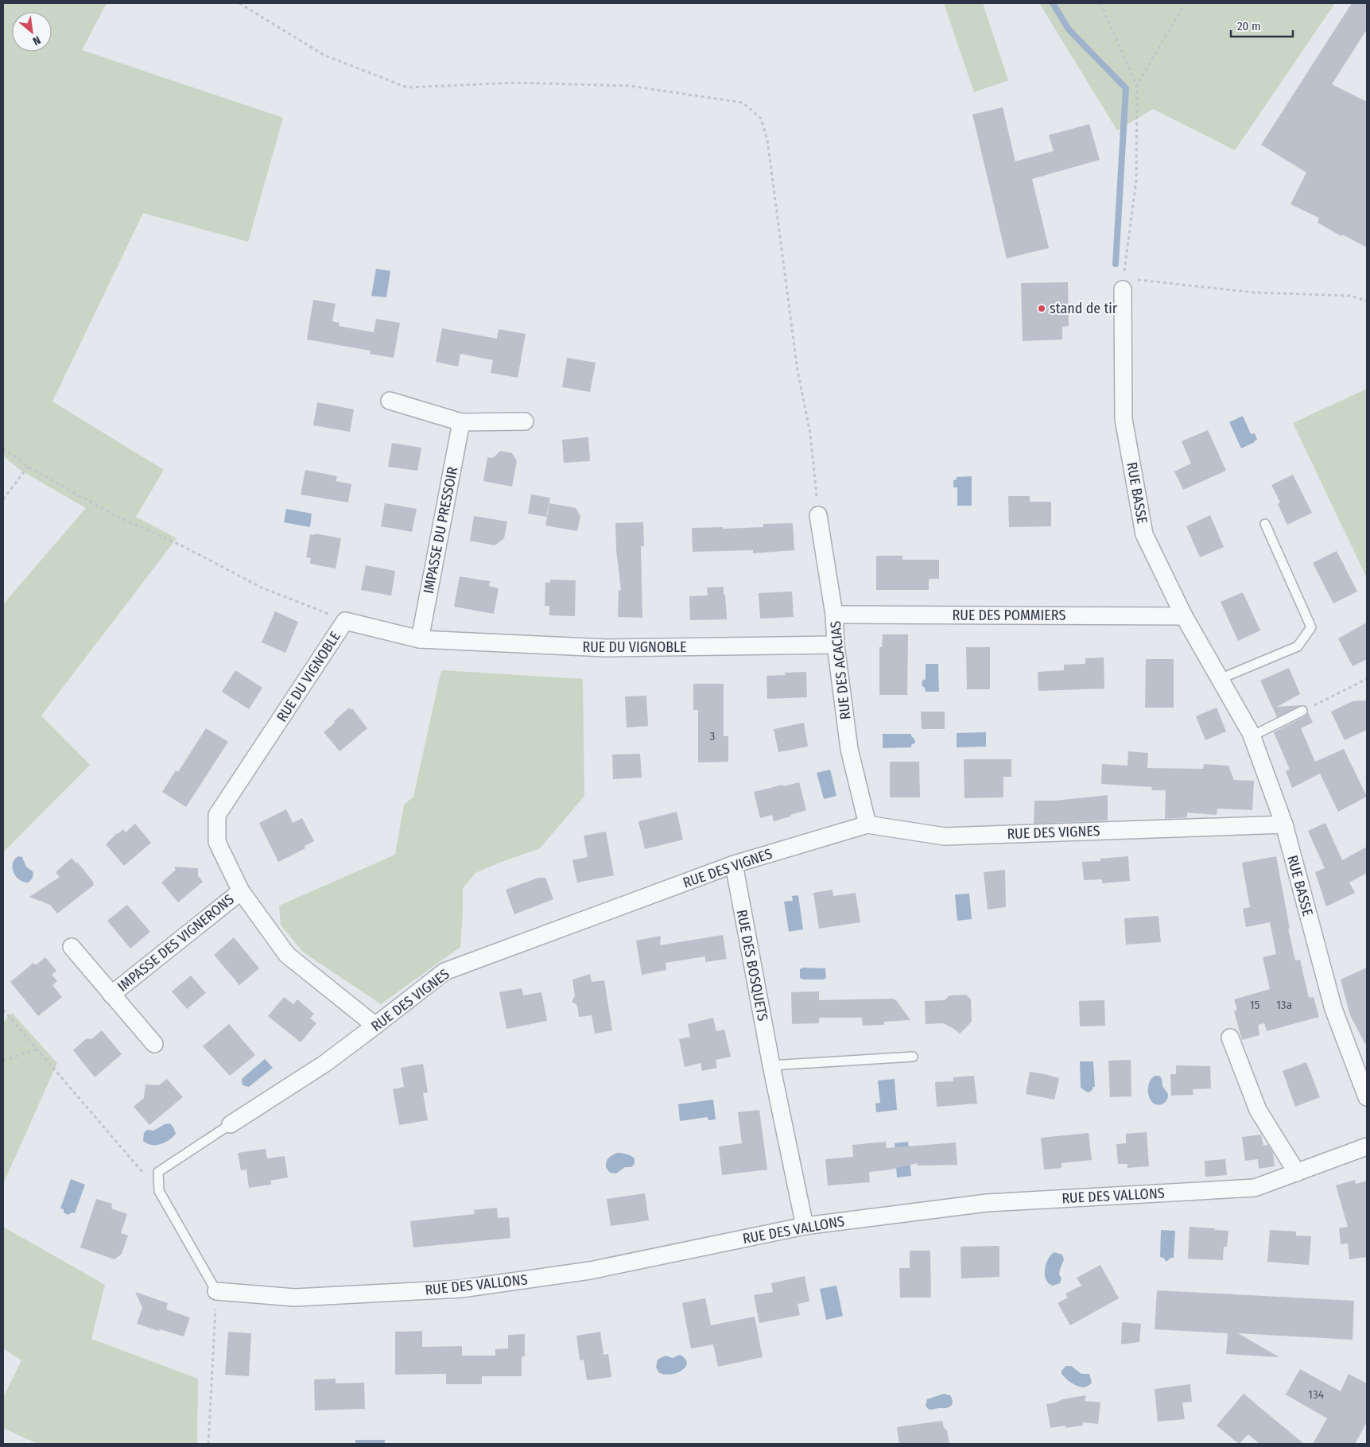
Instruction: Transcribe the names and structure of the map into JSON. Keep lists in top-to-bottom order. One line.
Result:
{"streets":{"street":["RUE BASSE","IMPASSE DU PRESSOIR","RUE DES POMMIERS","RUE DU VIGNOBLE","RUE DES ACACIAS","RUE DES VIGNES","IMPASSE DES VIGNERONS","RUE DES BOSQUETS","RUE DES VALLONS"]},"crossings":[["RUE BASSE","RUE DES POMMIERS"],["RUE BASSE","RUE DES VIGNES"],["IMPASSE DU PRESSOIR","RUE DU VIGNOBLE"],["RUE DES POMMIERS","RUE DES ACACIAS"],["RUE DU VIGNOBLE","RUE DES ACACIAS"],["RUE DU VIGNOBLE","RUE DES VIGNES"],["RUE DU VIGNOBLE","IMPASSE DES VIGNERONS"],["RUE DES ACACIAS","RUE DES VIGNES"],["RUE DES VIGNES","RUE DES BOSQUETS"],["RUE DES BOSQUETS","RUE DES VALLONS"]],"places":["stand de tir"],"house_numbers":["3","15","13a","134"],"scale_bar":"20 m","north":"bottom right"}
